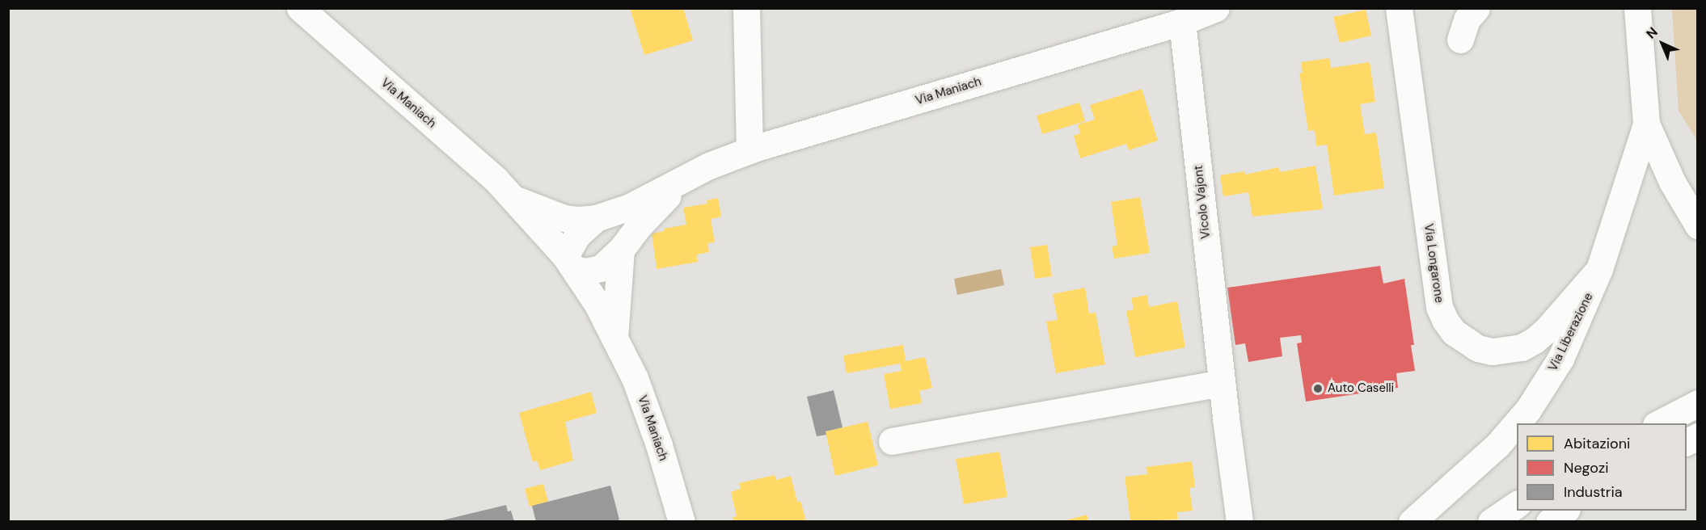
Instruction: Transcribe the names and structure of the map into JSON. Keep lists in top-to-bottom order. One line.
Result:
{"streets":{"street":["Via Maniach","Vicolo Vajont","Via Longarone","Via Liberazione"]},"crossings":[["Via Maniach","Vicolo Vajont"],["Via Longarone","Via Liberazione"]],"places":["Auto Caselli"],"legend":["Abitazioni","Negozi","Industria"],"north":"top left"}
